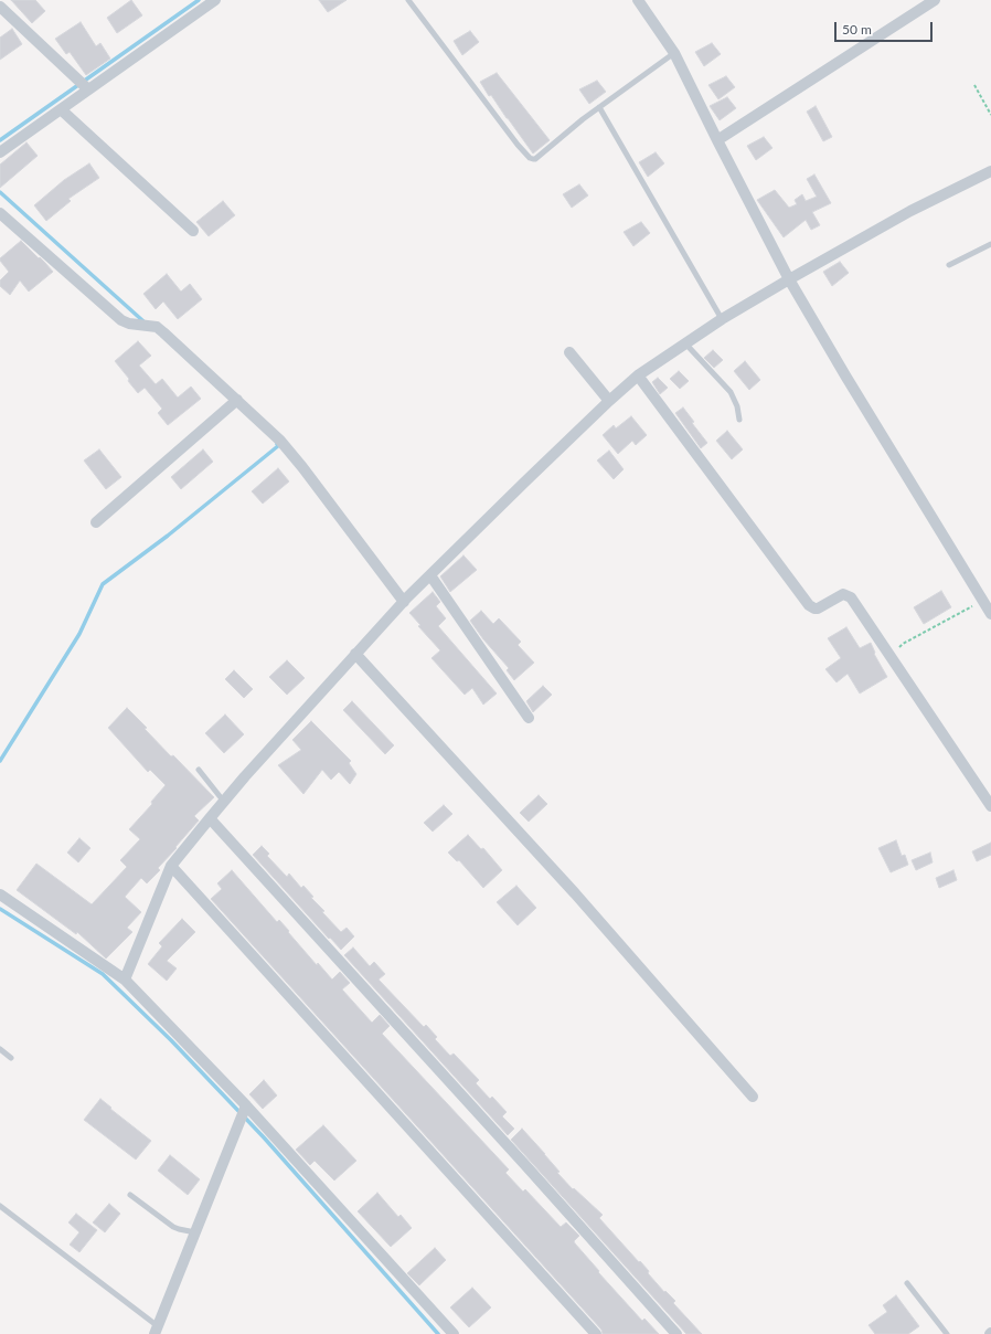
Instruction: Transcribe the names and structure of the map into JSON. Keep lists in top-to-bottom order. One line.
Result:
{"scale_bar":"50 m"}
